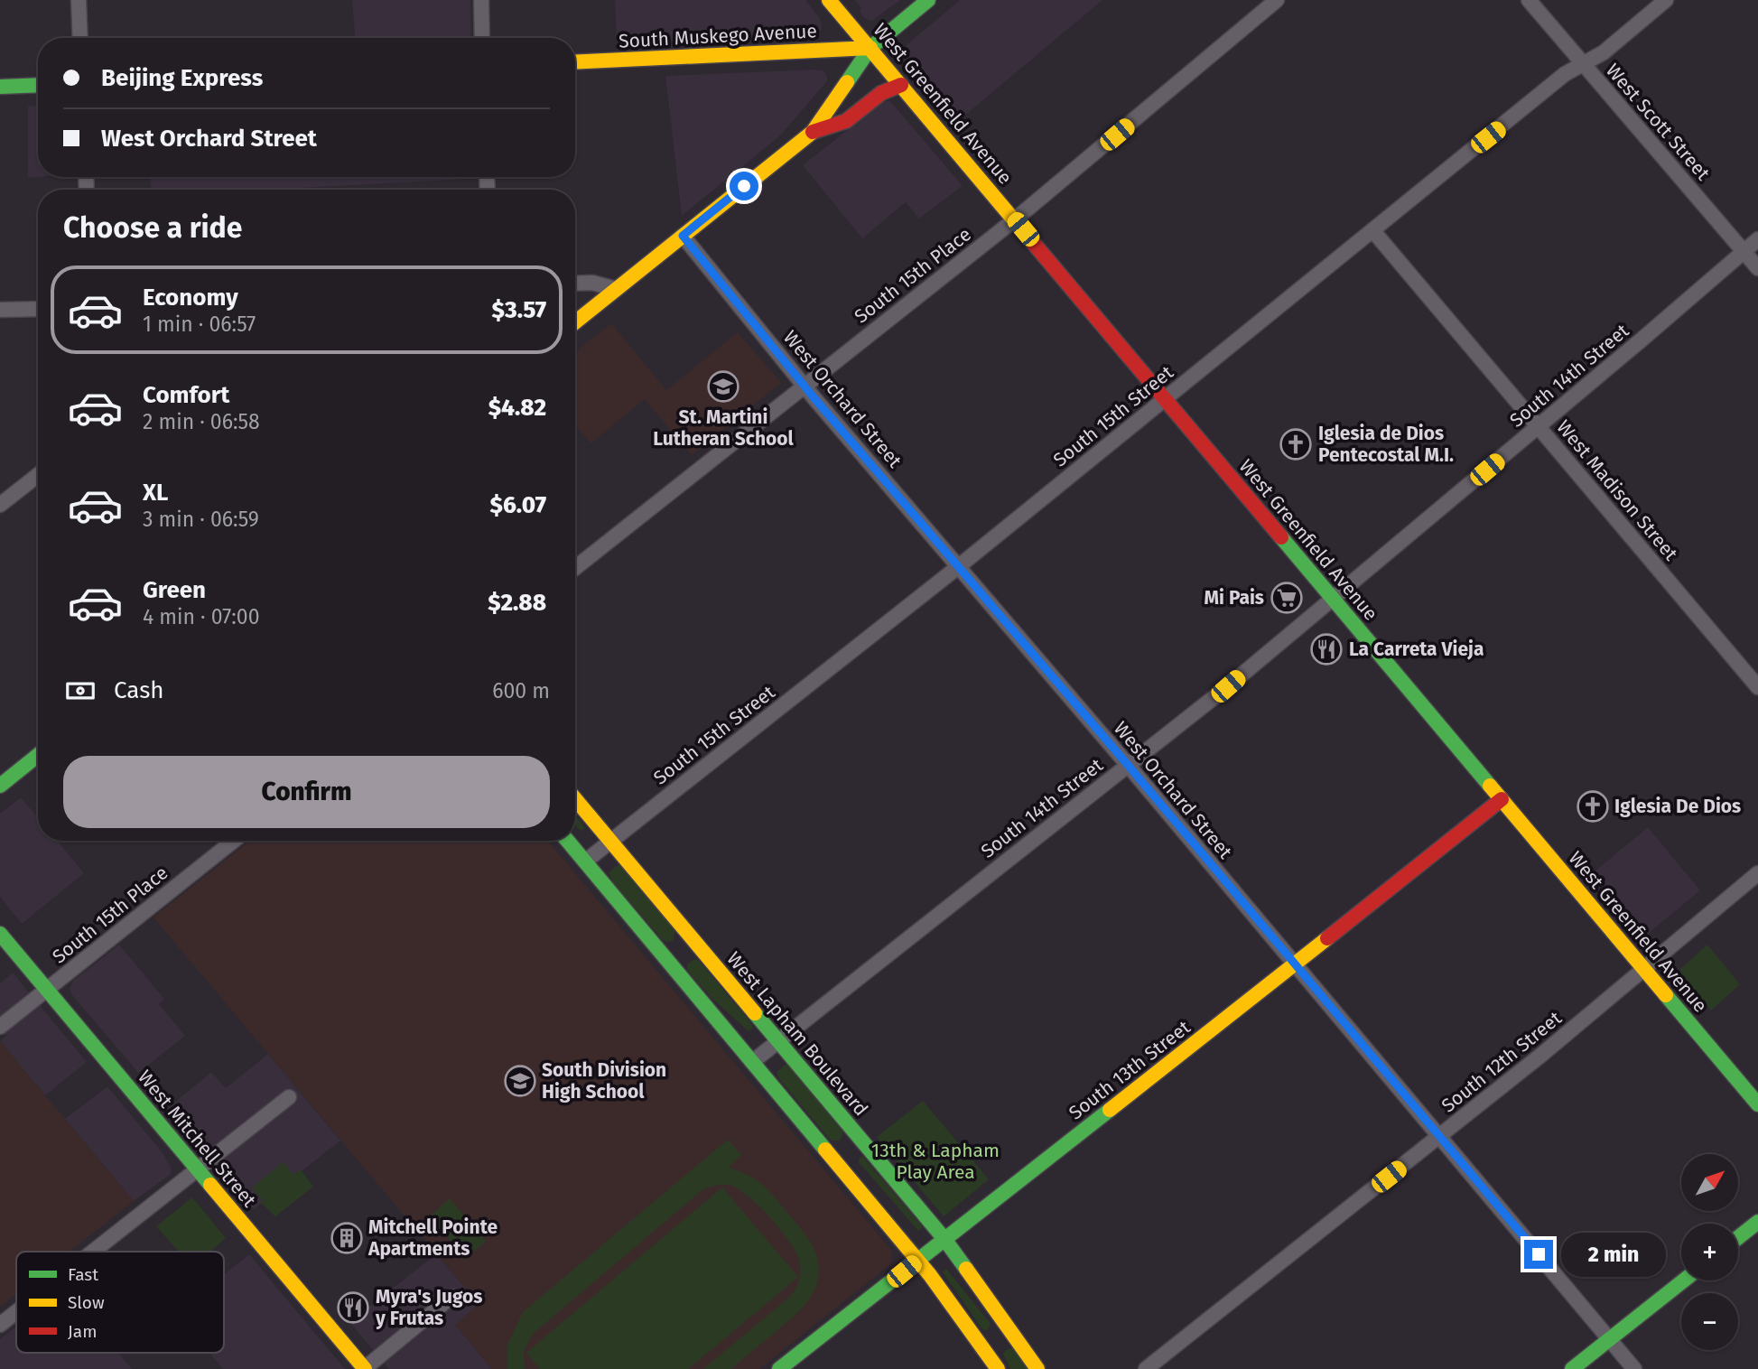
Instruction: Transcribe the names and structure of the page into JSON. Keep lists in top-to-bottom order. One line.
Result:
{"streets":{"street":["South Muskego Avenue","West Greenfield Avenue","West Scott Street","South 15th Place","South 14th Street","West Orchard Street","South 15th Street","West Madison Street","West Lapham Boulevard","South 12th Street","South 13th Street","West Mitchell Street"]},"crossings":[["South Muskego Avenue","West Greenfield Avenue"],["West Greenfield Avenue","South 15th Place"],["West Greenfield Avenue","South 14th Street"],["West Greenfield Avenue","South 15th Street"],["West Greenfield Avenue","South 12th Street"],["West Greenfield Avenue","South 13th Street"],["West Scott Street","South 14th Street"],["West Scott Street","South 15th Street"],["South 15th Place","West Orchard Street"],["South 15th Place","West Mitchell Street"],["South 14th Street","West Orchard Street"],["South 14th Street","West Madison Street"],["South 14th Street","West Lapham Boulevard"],["West Orchard Street","South 15th Street"],["West Orchard Street","South 12th Street"],["West Orchard Street","South 13th Street"],["South 15th Street","West Madison Street"],["South 15th Street","West Lapham Boulevard"],["West Lapham Boulevard","South 13th Street"]],"parks":["13th & Lapham Play Area"],"places":{"school or university":["St. Martini Lutheran School","South Division High School"],"church":["Iglesia de Dios Pentecostal M.I.","Iglesia De Dios"],"supermarket":["Mi Pais"],"restaurant":["La Carreta Vieja","Myra's Jugos y Frutas"],"building":["Mitchell Pointe Apartments"]},"legend":["Fast","Slow","Jam"],"north":"top right","page":{"banner":["Beijing Express","West Orchard Street"],"heading":"Choose a ride","list":[{"name":"Economy","note":"1 min · 06:57","value":"$3.57"},{"name":"Comfort","note":"2 min · 06:58","value":"$4.82"},{"name":"XL","note":"3 min · 06:59","value":"$6.07"},{"name":"Green","note":"4 min · 07:00","value":"$2.88"}],"pay":["Cash","600 m"],"buttons":"Confirm","map_buttons":["+","−"],"bubble":"2 min"}}
